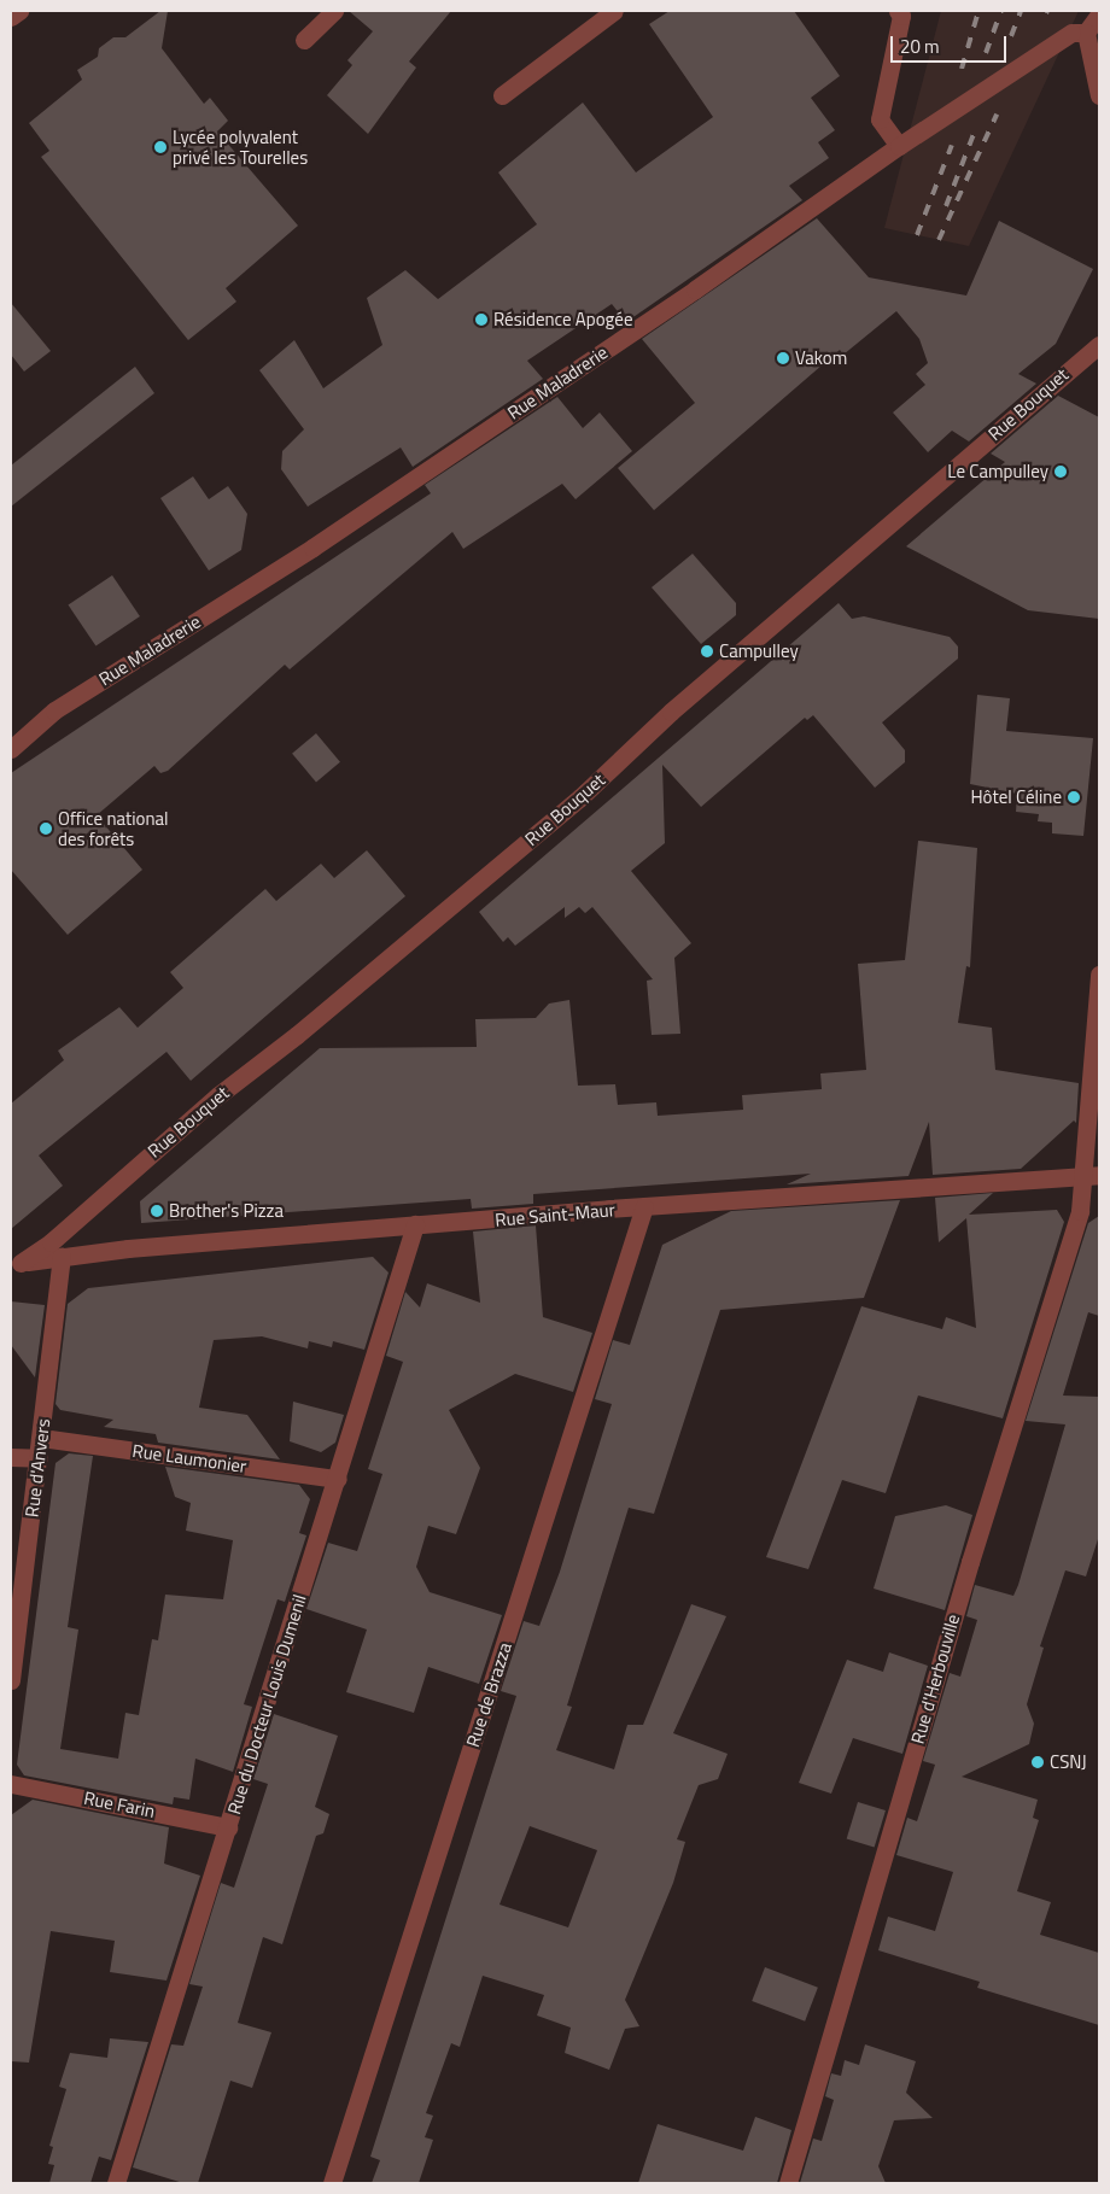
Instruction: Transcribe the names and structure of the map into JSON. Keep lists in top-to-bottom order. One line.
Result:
{"streets":{"street":["Rue Maladrerie","Rue Bouquet","Rue Saint-Maur","Rue Laumonier","Rue d'Anvers","Rue d'Herbouville","Rue de Brazza","Rue du Docteur Louis Dumenil","Rue Farin"]},"crossings":[["Rue Bouquet","Rue Saint-Maur"],["Rue Saint-Maur","Rue d'Anvers"],["Rue Saint-Maur","Rue d'Herbouville"],["Rue Saint-Maur","Rue de Brazza"],["Rue Saint-Maur","Rue du Docteur Louis Dumenil"],["Rue Laumonier","Rue d'Anvers"],["Rue Laumonier","Rue du Docteur Louis Dumenil"],["Rue du Docteur Louis Dumenil","Rue Farin"]],"places":["Lycée polyvalent privé les Tourelles","Résidence Apogée","Vakom","Le Campulley","Campulley","Hôtel Céline","Office national des forêts","Brother's Pizza","CSNJ"],"scale_bar":"20 m"}
